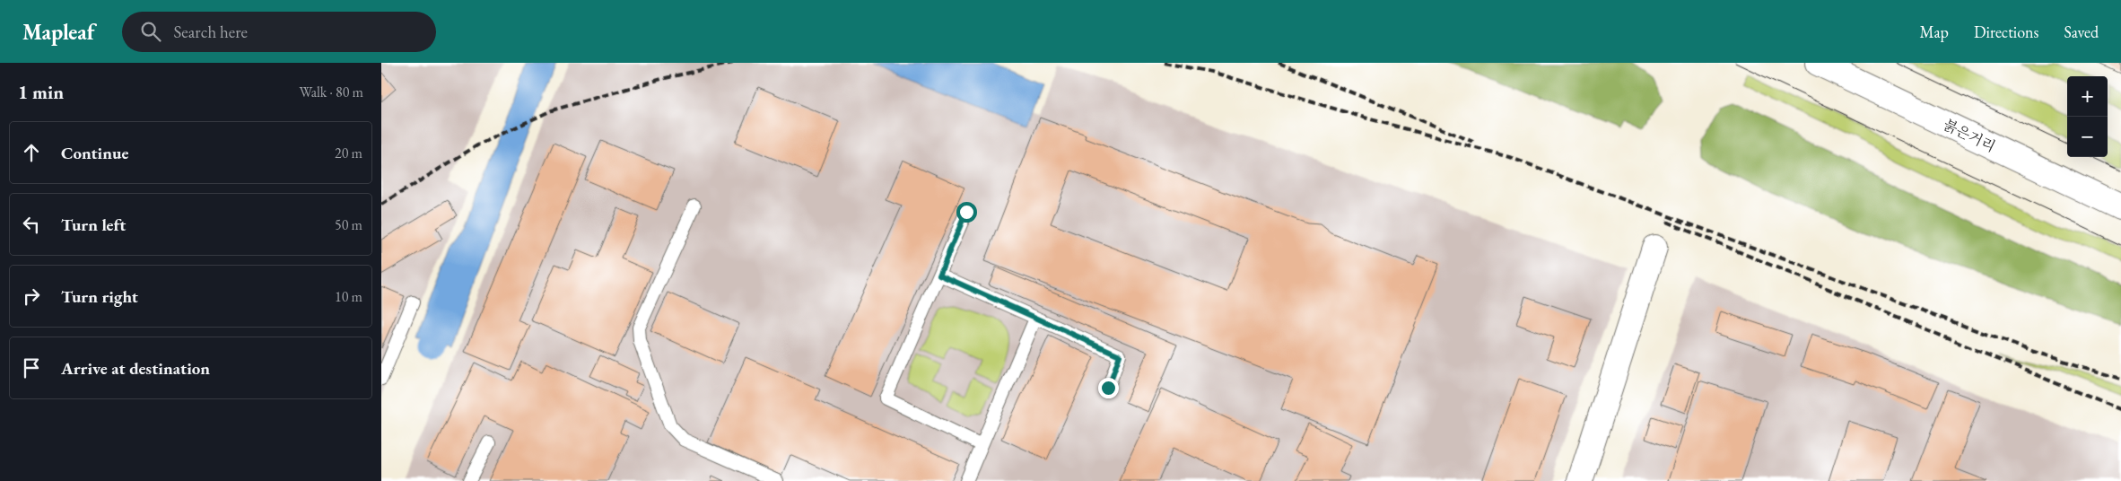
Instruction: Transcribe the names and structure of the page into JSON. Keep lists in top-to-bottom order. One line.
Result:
{"streets":{"main road":["붉은거리"]},"page":{"header":"Mapleaf","search":"Search here","nav":["Map","Directions","Saved"],"heading":["1 min","Walk · 80 m"],"map_buttons":["+","−"],"list":[["Continue","20 m"],["Turn left","50 m"],["Turn right","10 m"],"Arrive at destination"]}}
